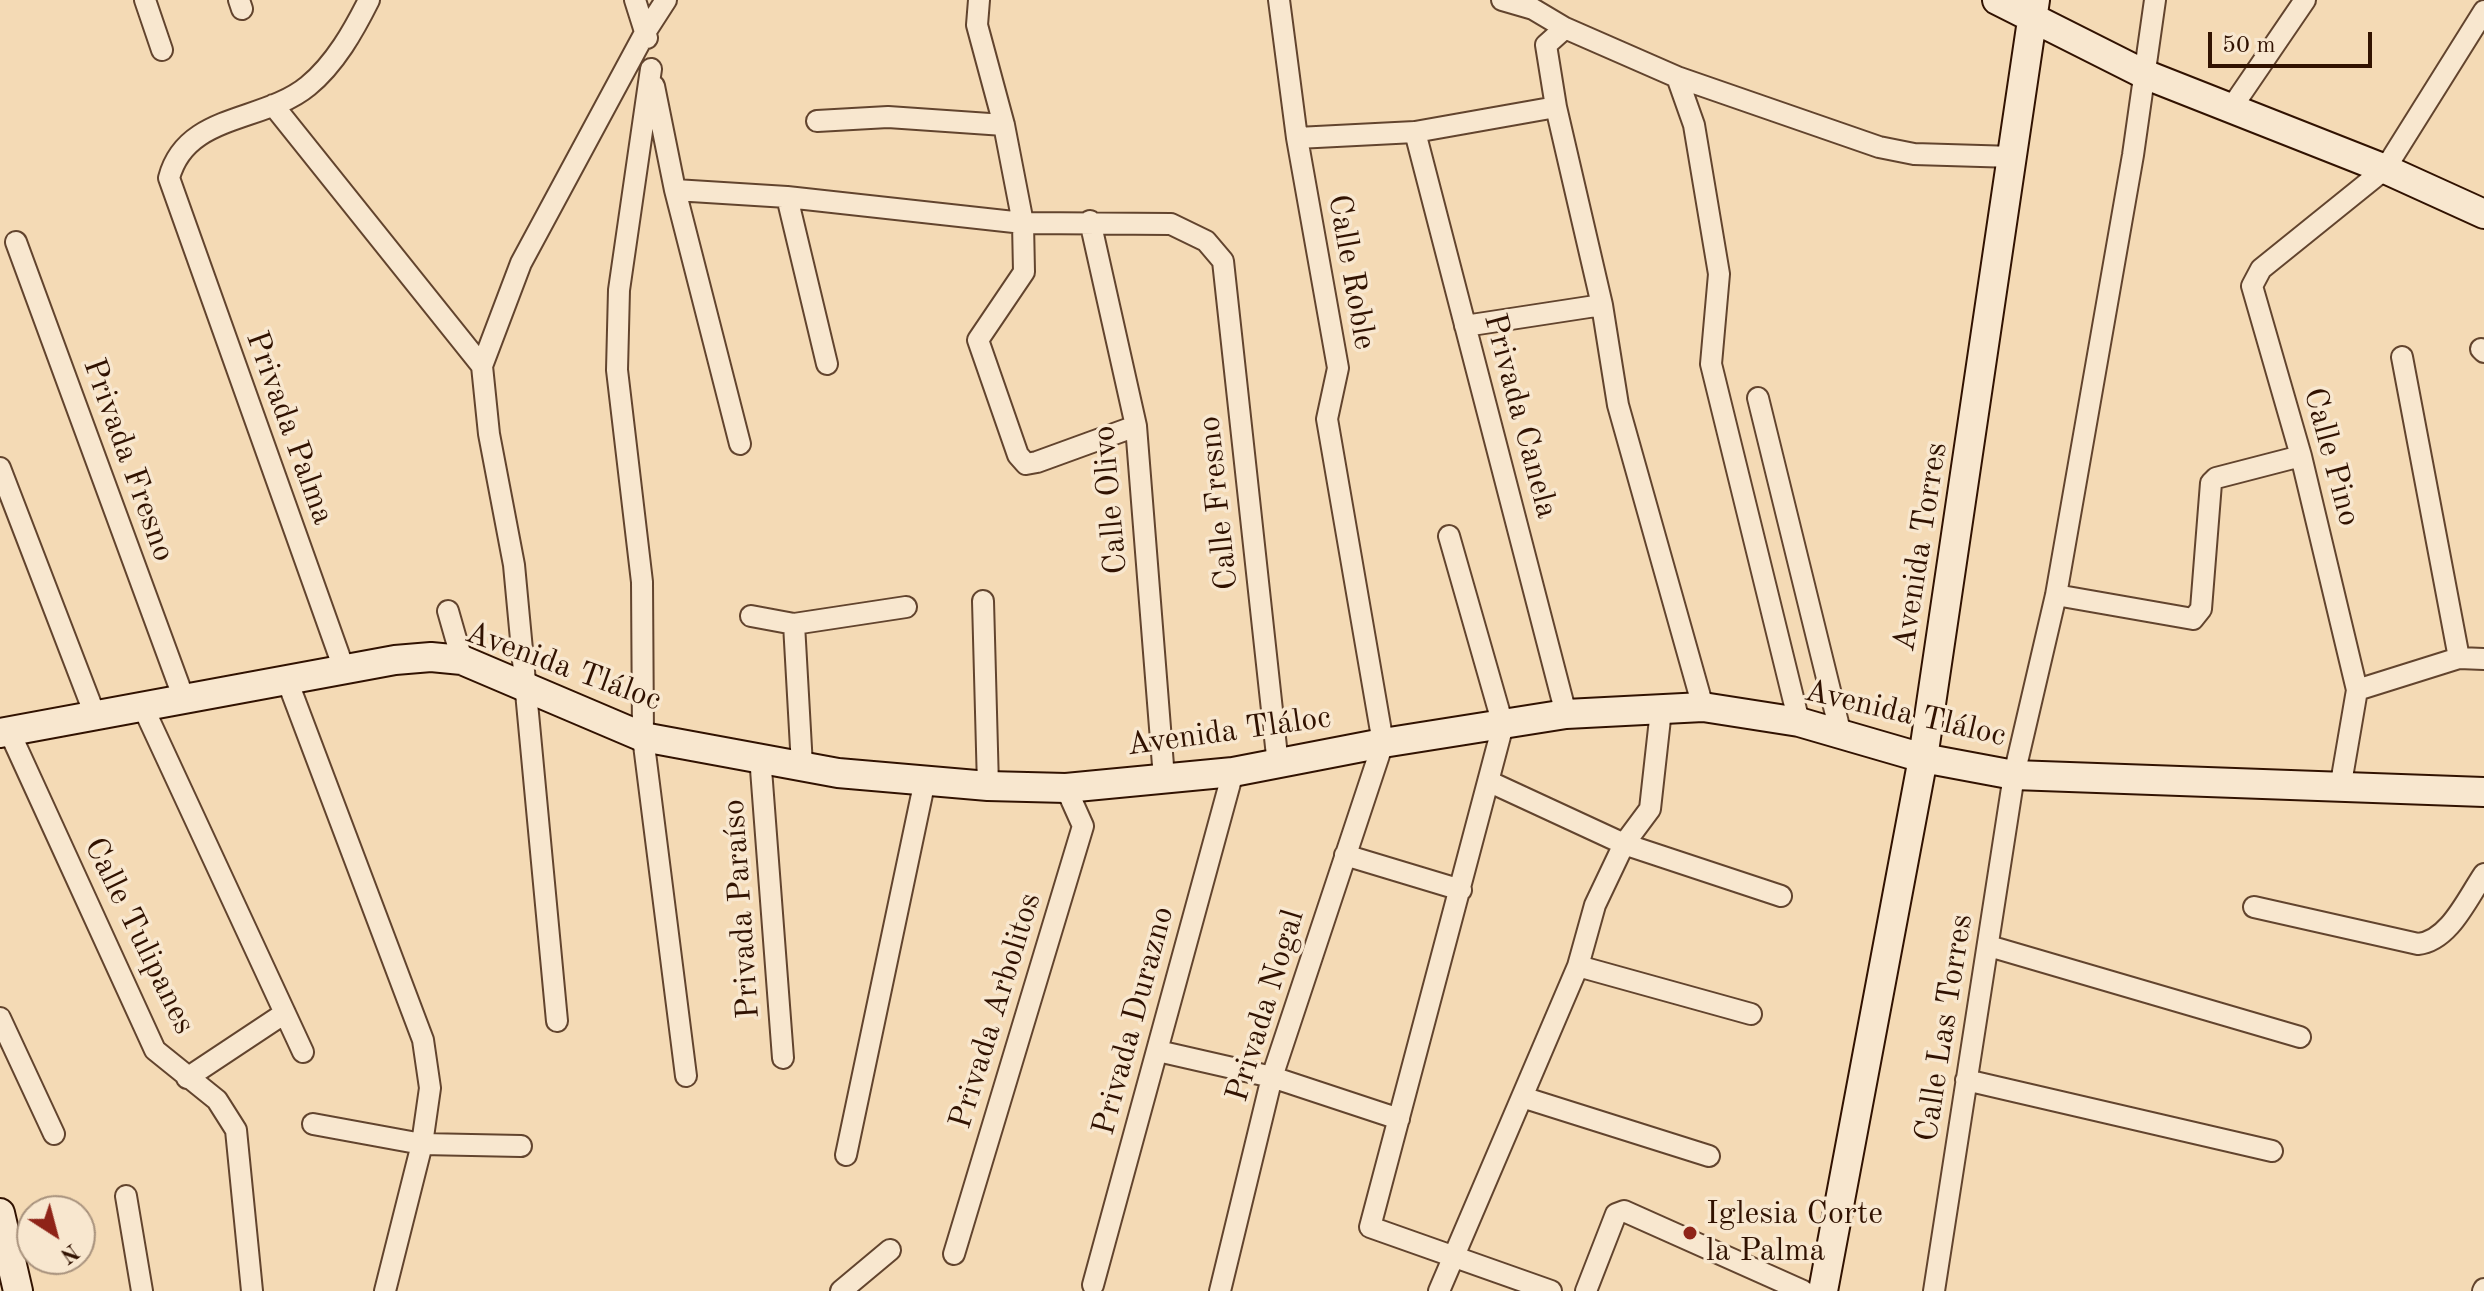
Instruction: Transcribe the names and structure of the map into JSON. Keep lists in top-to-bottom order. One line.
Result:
{"streets":{"main road":["Avenida Torres","Avenida Tláloc"],"street":["Calle Roble","Privada Canela","Privada Palma","Calle Pino","Privada Fresno","Calle Olivo","Calle Fresno","Privada Paraíso","Calle Tulipanes","Privada Nogal","Privada Arbolitos","Privada Durazno","Calle Las Torres"]},"crossings":[["Calle Roble","Avenida Tláloc"],["Calle Roble","Privada Nogal"],["Privada Canela","Avenida Tláloc"],["Privada Palma","Avenida Tláloc"],["Privada Fresno","Avenida Tláloc"],["Calle Olivo","Calle Fresno"],["Calle Olivo","Avenida Tláloc"],["Calle Fresno","Avenida Tláloc"],["Avenida Torres","Avenida Tláloc"],["Avenida Tláloc","Privada Paraíso"],["Avenida Tláloc","Calle Tulipanes"],["Avenida Tláloc","Privada Nogal"],["Avenida Tláloc","Privada Arbolitos"],["Avenida Tláloc","Privada Durazno"],["Avenida Tláloc","Calle Las Torres"]],"places":["Iglesia Corte la Palma"],"scale_bar":"50 m","north":"bottom right"}
